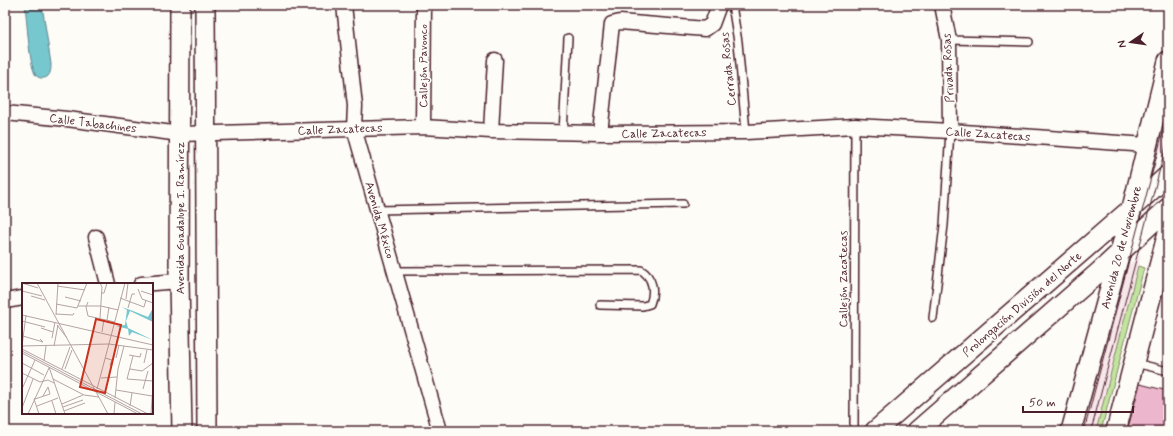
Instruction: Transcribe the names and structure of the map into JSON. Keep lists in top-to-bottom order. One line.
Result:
{"streets":{"main road":["Avenida Guadalupe I. Ramírez","Avenida 20 de Noviembre","Prolongación División del Norte"],"street":["Callejón Pavonco","Privada Rosas","Calle Tabachines","Calle Zacatecas","Avenida México"],"lane":["Cerrada Rosas","Callejón Zacatecas"]},"crossings":[["Callejón Pavonco","Calle Zacatecas"],["Privada Rosas","Calle Zacatecas"],["Cerrada Rosas","Calle Zacatecas"],["Calle Tabachines","Calle Zacatecas"],["Calle Tabachines","Avenida Guadalupe I. Ramírez"],["Calle Zacatecas","Avenida Guadalupe I. Ramírez"],["Calle Zacatecas","Avenida México"],["Calle Zacatecas","Avenida 20 de Noviembre"],["Calle Zacatecas","Callejón Zacatecas"],["Avenida 20 de Noviembre","Prolongación División del Norte"]],"scale_bar":"50 m","north":"left"}
